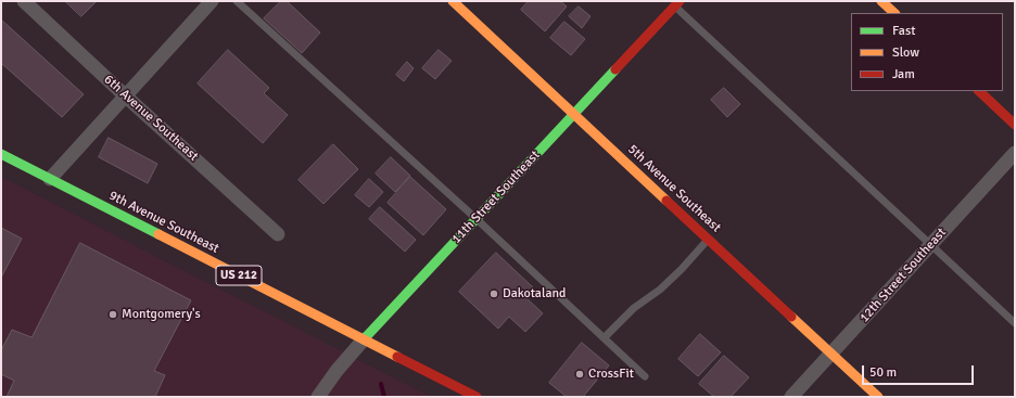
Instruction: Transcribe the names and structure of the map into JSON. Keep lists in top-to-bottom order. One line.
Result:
{"streets":{"street":["6th Avenue Southeast","5th Avenue Southeast","11th Street Southeast","9th Avenue Southeast","US 212","12th Street Southeast"]},"crossings":[["5th Avenue Southeast","11th Street Southeast"],["5th Avenue Southeast","12th Street Southeast"],["11th Street Southeast","9th Avenue Southeast"]],"places":["Dakotaland","Montgomery's","CrossFit"],"legend":["Fast","Slow","Jam"],"scale_bar":"50 m"}
